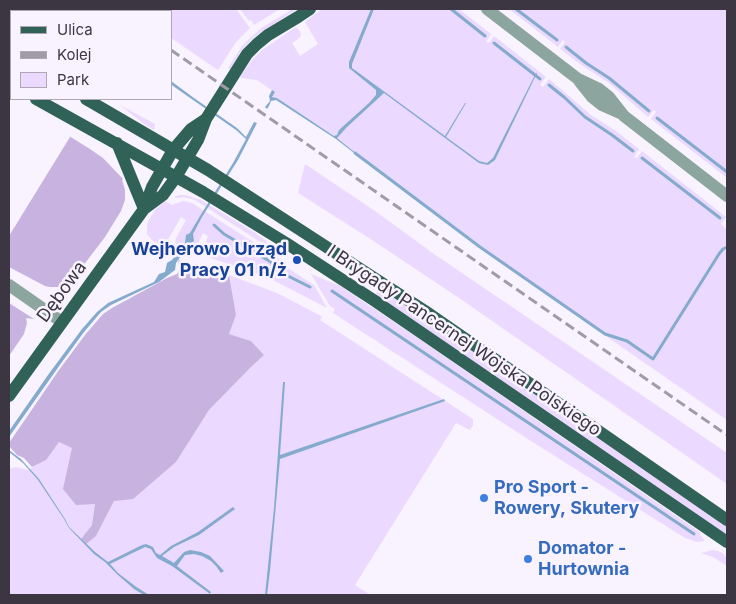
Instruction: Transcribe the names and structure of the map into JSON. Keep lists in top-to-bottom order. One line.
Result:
{"streets":{"main road":["Dębowa","I Brygady Pancernej Wojska Polskiego"]},"crossings":[["Dębowa","I Brygady Pancernej Wojska Polskiego"]],"places":["Wejherowo Urząd Pracy 01 n/ż","Pro Sport - Rowery, Skutery","Domator - Hurtownia"],"legend":["Ulica","Kolej","Park"]}
